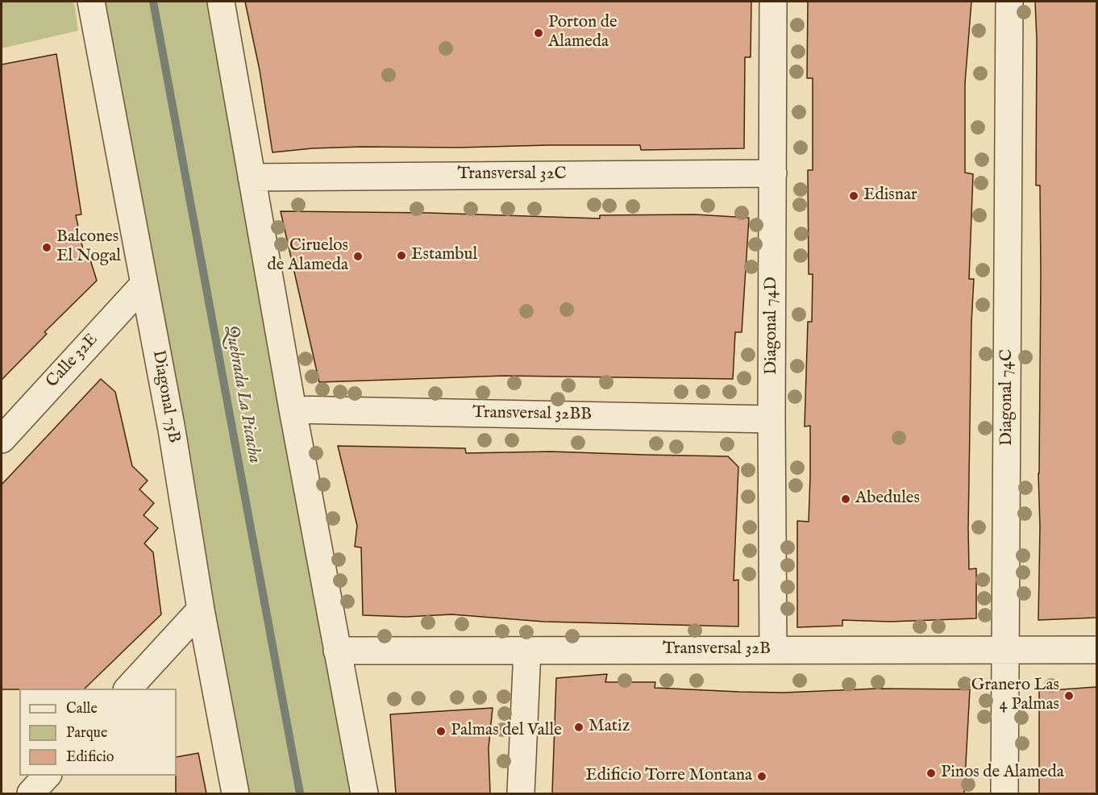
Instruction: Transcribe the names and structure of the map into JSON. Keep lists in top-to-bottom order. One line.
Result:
{"streets":{"street":["Transversal 32C","Diagonal 74D","Calle 32E","Diagonal 75B","Diagonal 74C","Transversal 32BB","Transversal 32B"]},"crossings":[["Transversal 32C","Diagonal 74D"],["Diagonal 74D","Transversal 32BB"],["Diagonal 74D","Transversal 32B"],["Calle 32E","Diagonal 75B"],["Diagonal 74C","Transversal 32B"]],"water":["Quebrada La Picacha"],"places":["Porton de Alameda","Edisnar","Balcones El Nogal","Estambul","Ciruelos de Alameda","Abedules","Granero Las 4 Palmas","Matiz","Palmas del Valle","Pinos de Alameda","Edificio Torre Montana"],"legend":["Calle","Parque","Edificio"]}
